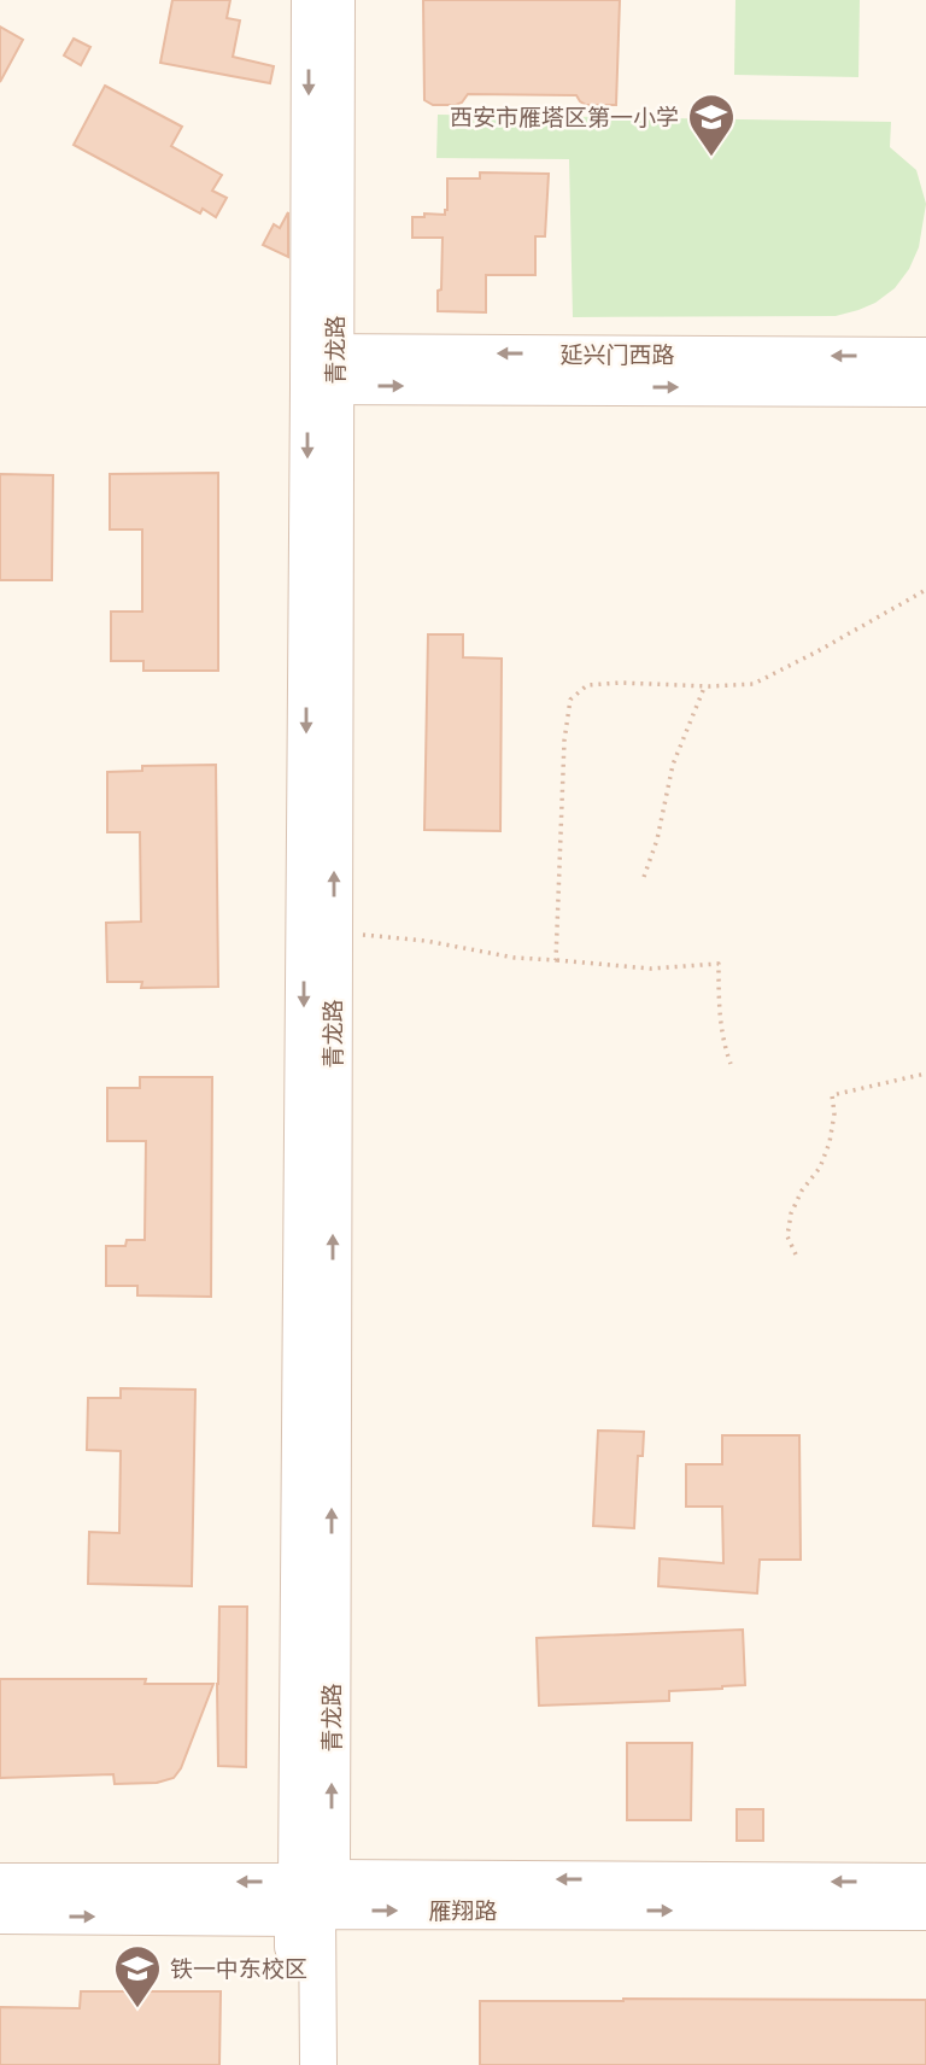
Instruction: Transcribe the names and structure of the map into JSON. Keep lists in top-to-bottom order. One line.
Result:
{"streets":{"street":["青龙路","延兴门西路","雁翔路"]},"crossings":[["青龙路","延兴门西路"],["青龙路","雁翔路"]],"places":{"school or university":["西安市雁塔区第一小学","铁一中东校区"]}}
